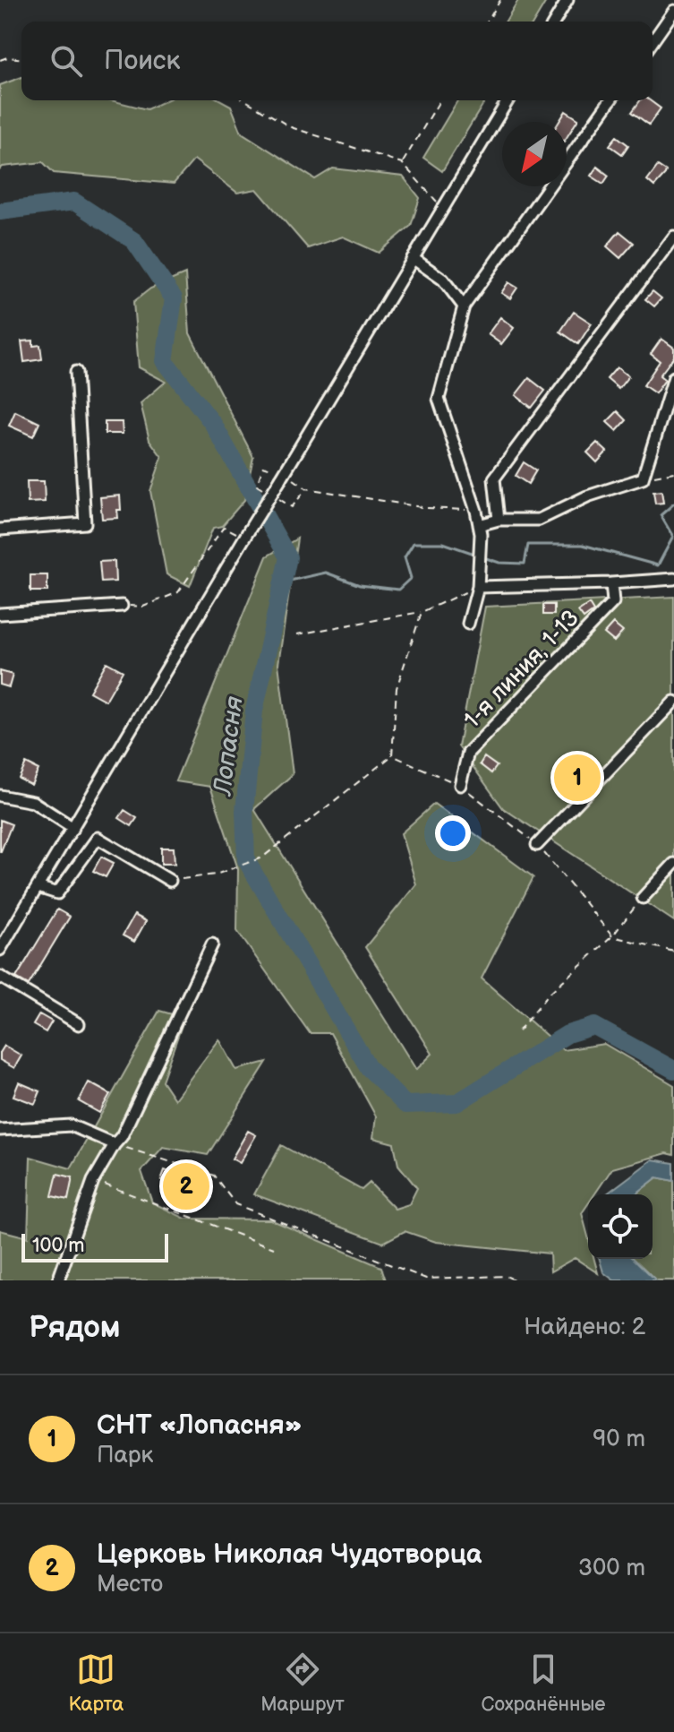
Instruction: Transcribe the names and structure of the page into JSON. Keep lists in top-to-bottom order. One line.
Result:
{"streets":{"street":["1-я линия, 1-13"]},"water":["Лопасня"],"scale_bar":"100 m","north":"bottom left","page":{"search":"Поиск","pins":["1","2"],"scale":"100 m","heading":["Рядом","Найдено: 2"],"list":[{"mark":"1","name":"СНТ «Лопасня»","note":"Парк","value":"90 m"},{"mark":"2","name":"Церковь Николая Чудотворца","note":"Место","value":"300 m"}],"nav":["Карта","Маршрут","Сохранённые"]}}
